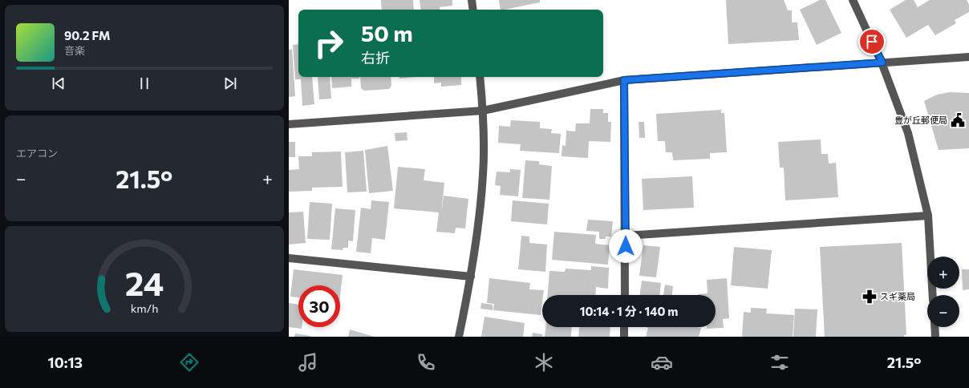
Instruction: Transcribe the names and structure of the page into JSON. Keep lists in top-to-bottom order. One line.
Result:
{"places":{"public building":["豊が丘郵便局"],"pharmacy":["スギ薬局"]},"page":{"turn":["50 m","右折"],"song":["90.2 FM","音楽"],"tile":"エアコン","heat":["−","21.5°","+"],"map_buttons":["+","−"],"limit":"30","trip":"10:14 · 1 分 · 140 m","tabs":["10:13","21.5°"],"gauge":["24","km/h"]}}
